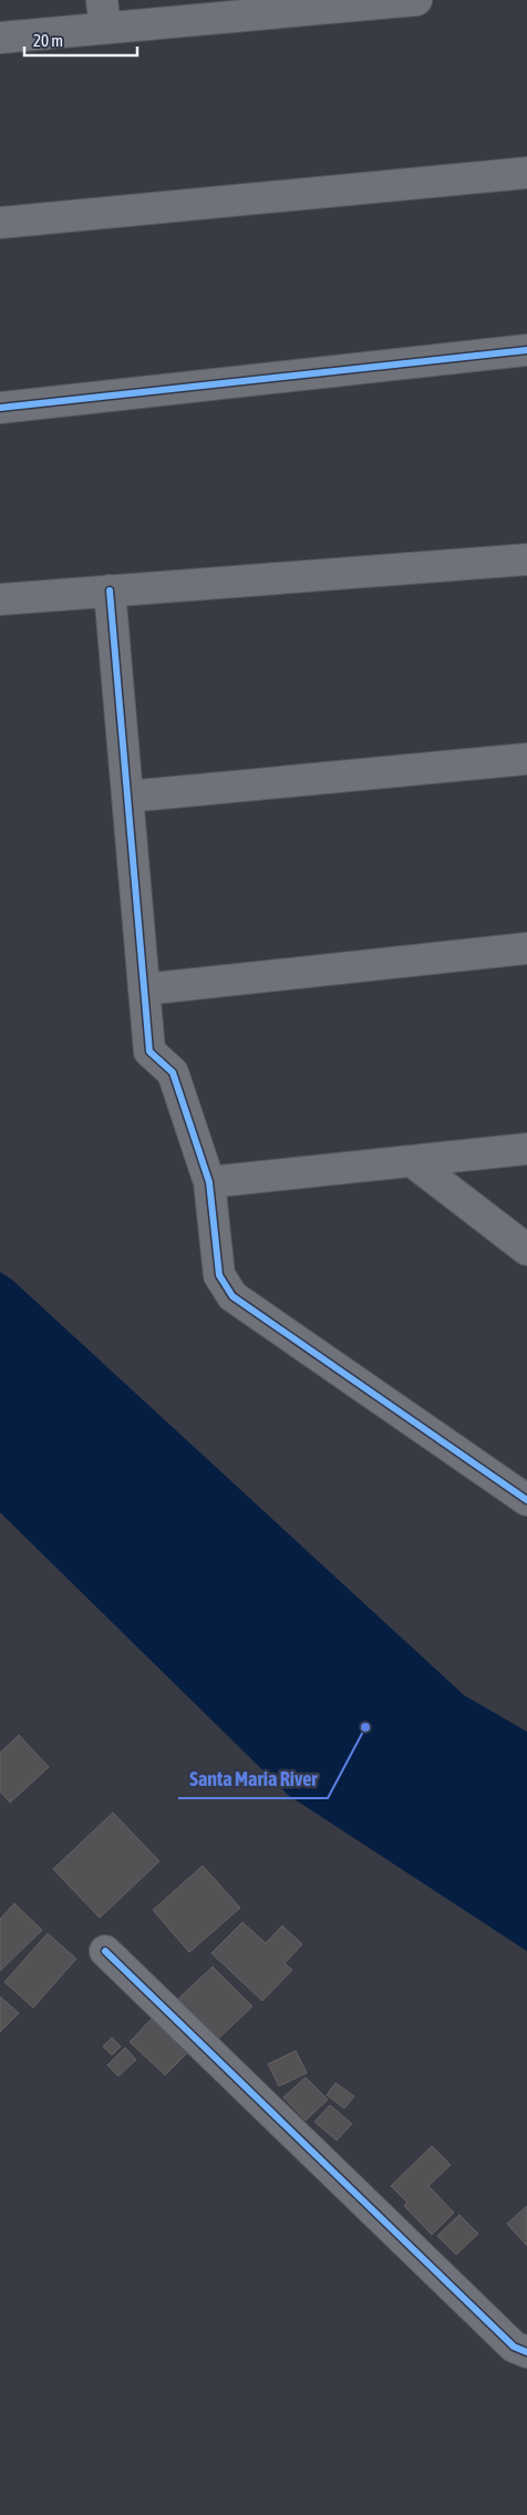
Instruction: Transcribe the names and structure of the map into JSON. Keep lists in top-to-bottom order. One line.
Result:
{"places":["Santa Maria River"],"scale_bar":"20 m"}
